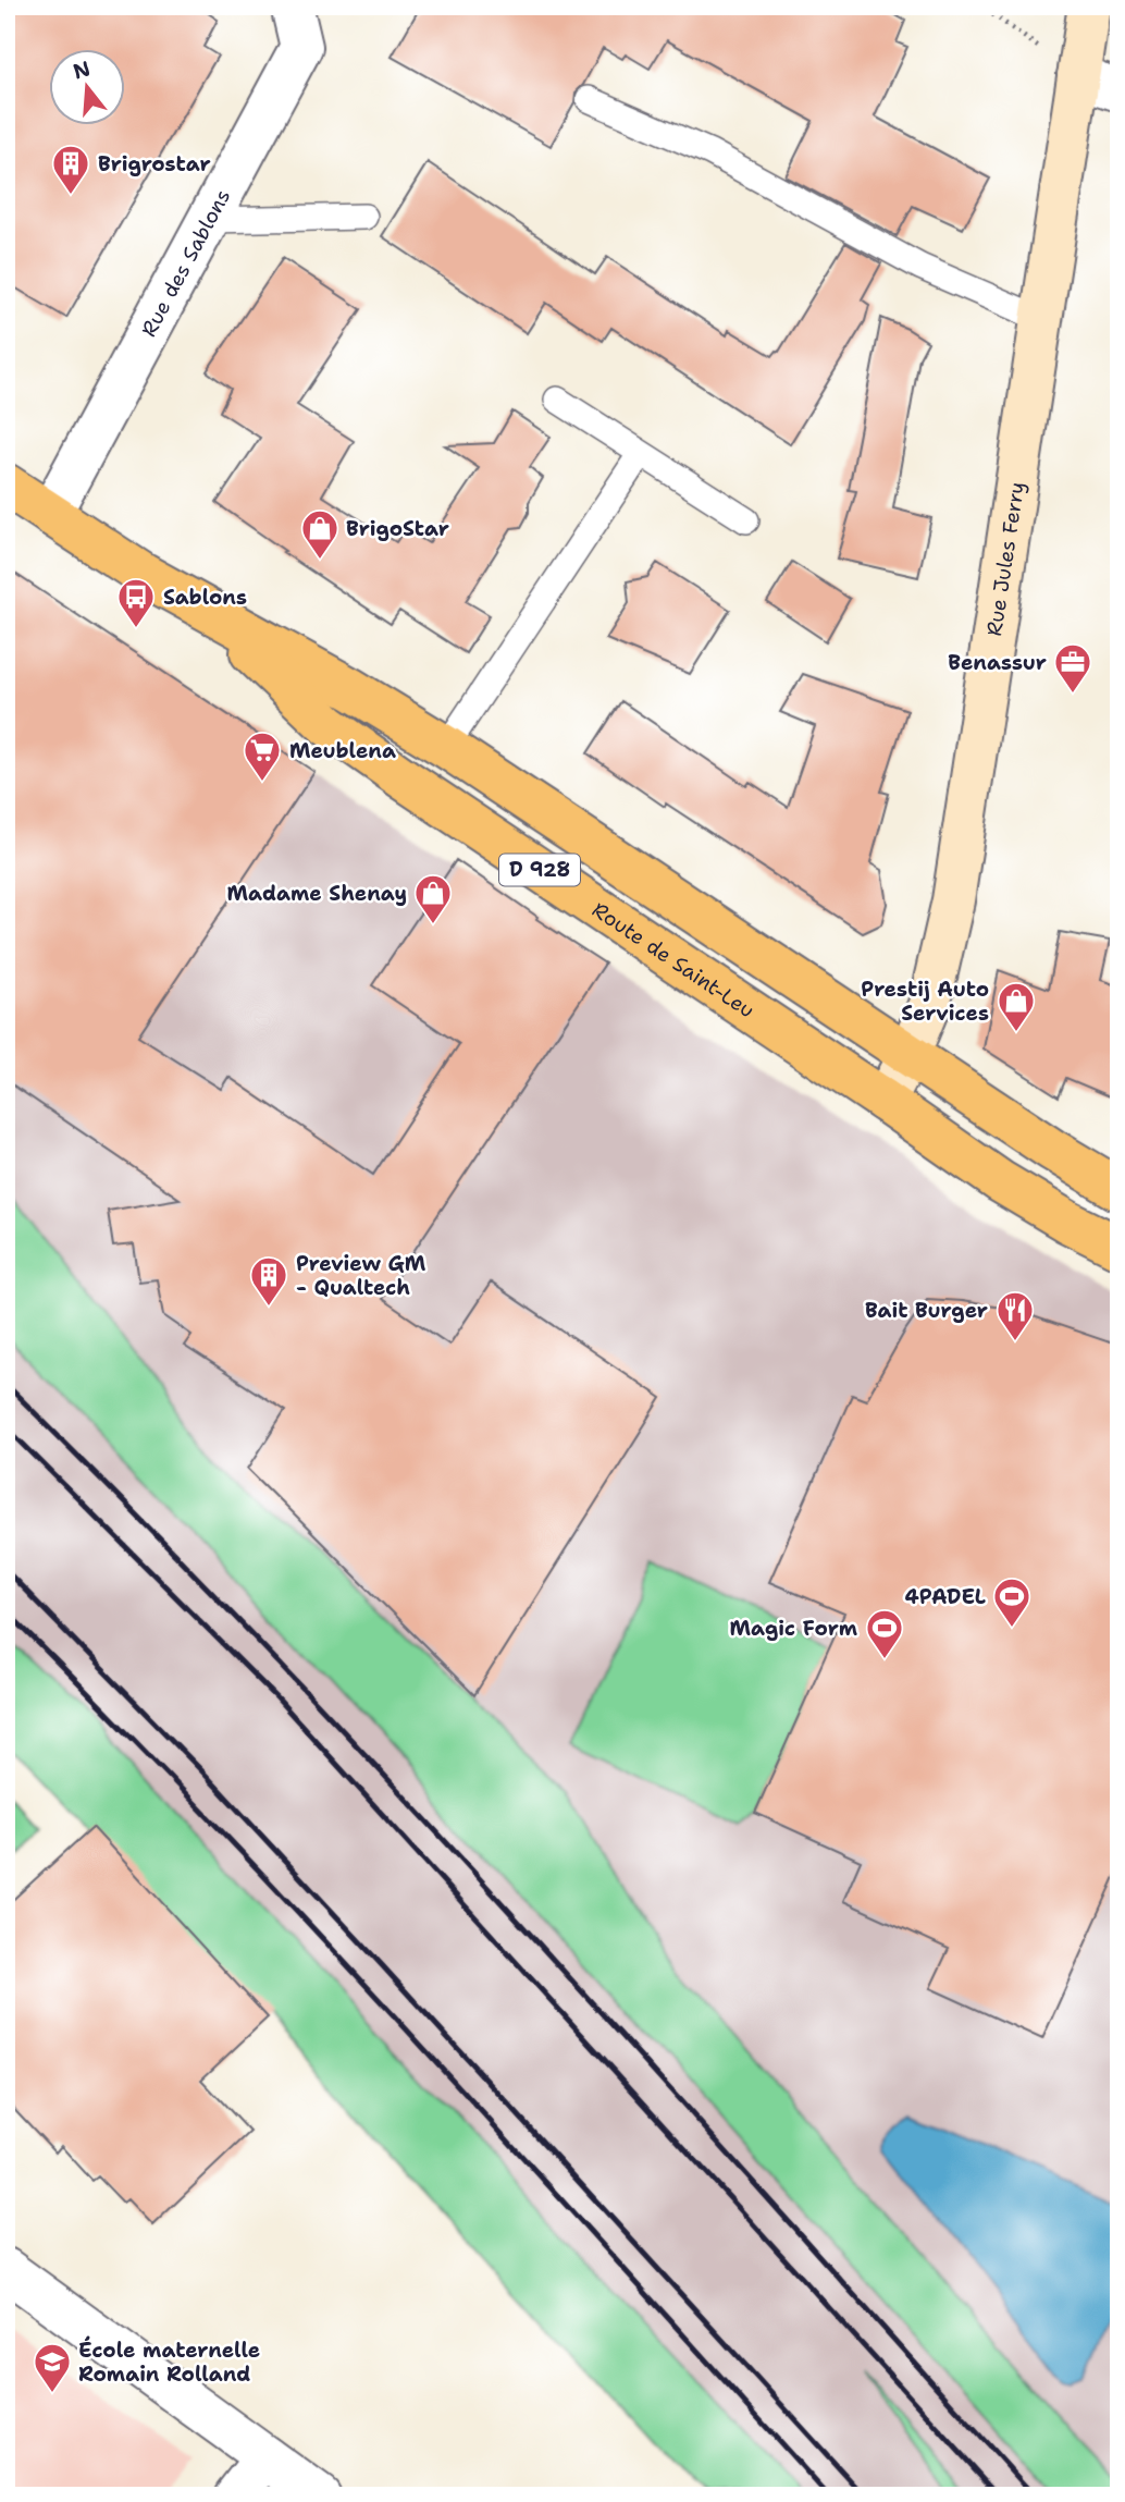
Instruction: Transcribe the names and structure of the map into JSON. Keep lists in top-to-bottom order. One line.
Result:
{"streets":{"main road":["D 928","Route de Saint-Leu"],"street":["Rue des Sablons","Rue Jules Ferry"]},"crossings":[["Rue des Sablons","Route de Saint-Leu"],["Rue Jules Ferry","Route de Saint-Leu"]],"places":{"building":["Brigrostar","Preview GM - Qualtech"],"shop":["BrigoStar","Madame Shenay","Prestij Auto Services"],"bus stop":["Sablons"],"office":["Benassur"],"supermarket":["Meublena"],"restaurant":["Bait Burger"],"sports":["4PADEL","Magic Form"],"school or university":["École maternelle Romain Rolland"]},"north":"top"}
